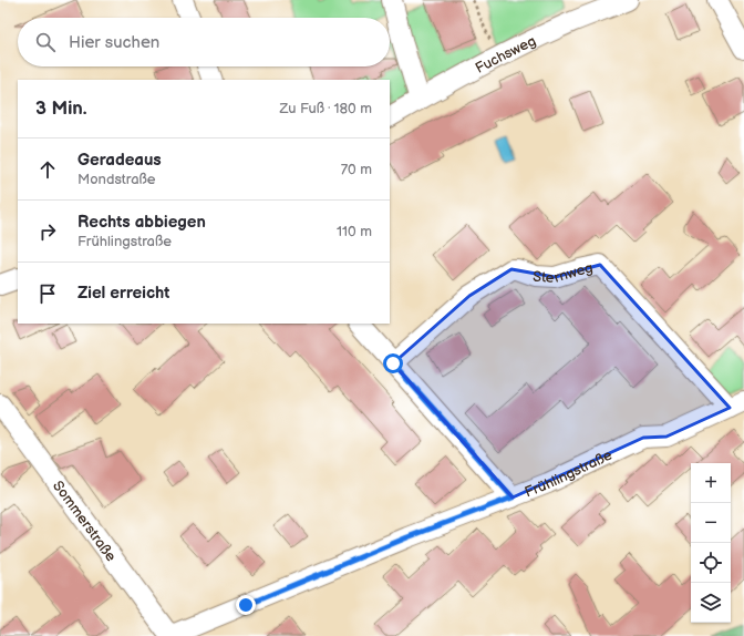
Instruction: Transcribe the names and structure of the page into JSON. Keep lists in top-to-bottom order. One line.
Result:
{"streets":{"street":["Fuchsweg","Sternweg","Frühlingstraße","Sommerstraße"]},"crossings":[["Sternweg","Frühlingstraße"],["Frühlingstraße","Sommerstraße"]],"page":{"search":"Hier suchen","heading":["3 Min.","Zu Fuß · 180 m"],"list":[["Geradeaus","Mondstraße","70 m"],["Rechts abbiegen","Frühlingstraße","110 m"],"Ziel erreicht"],"map_buttons":["+","−"]}}
